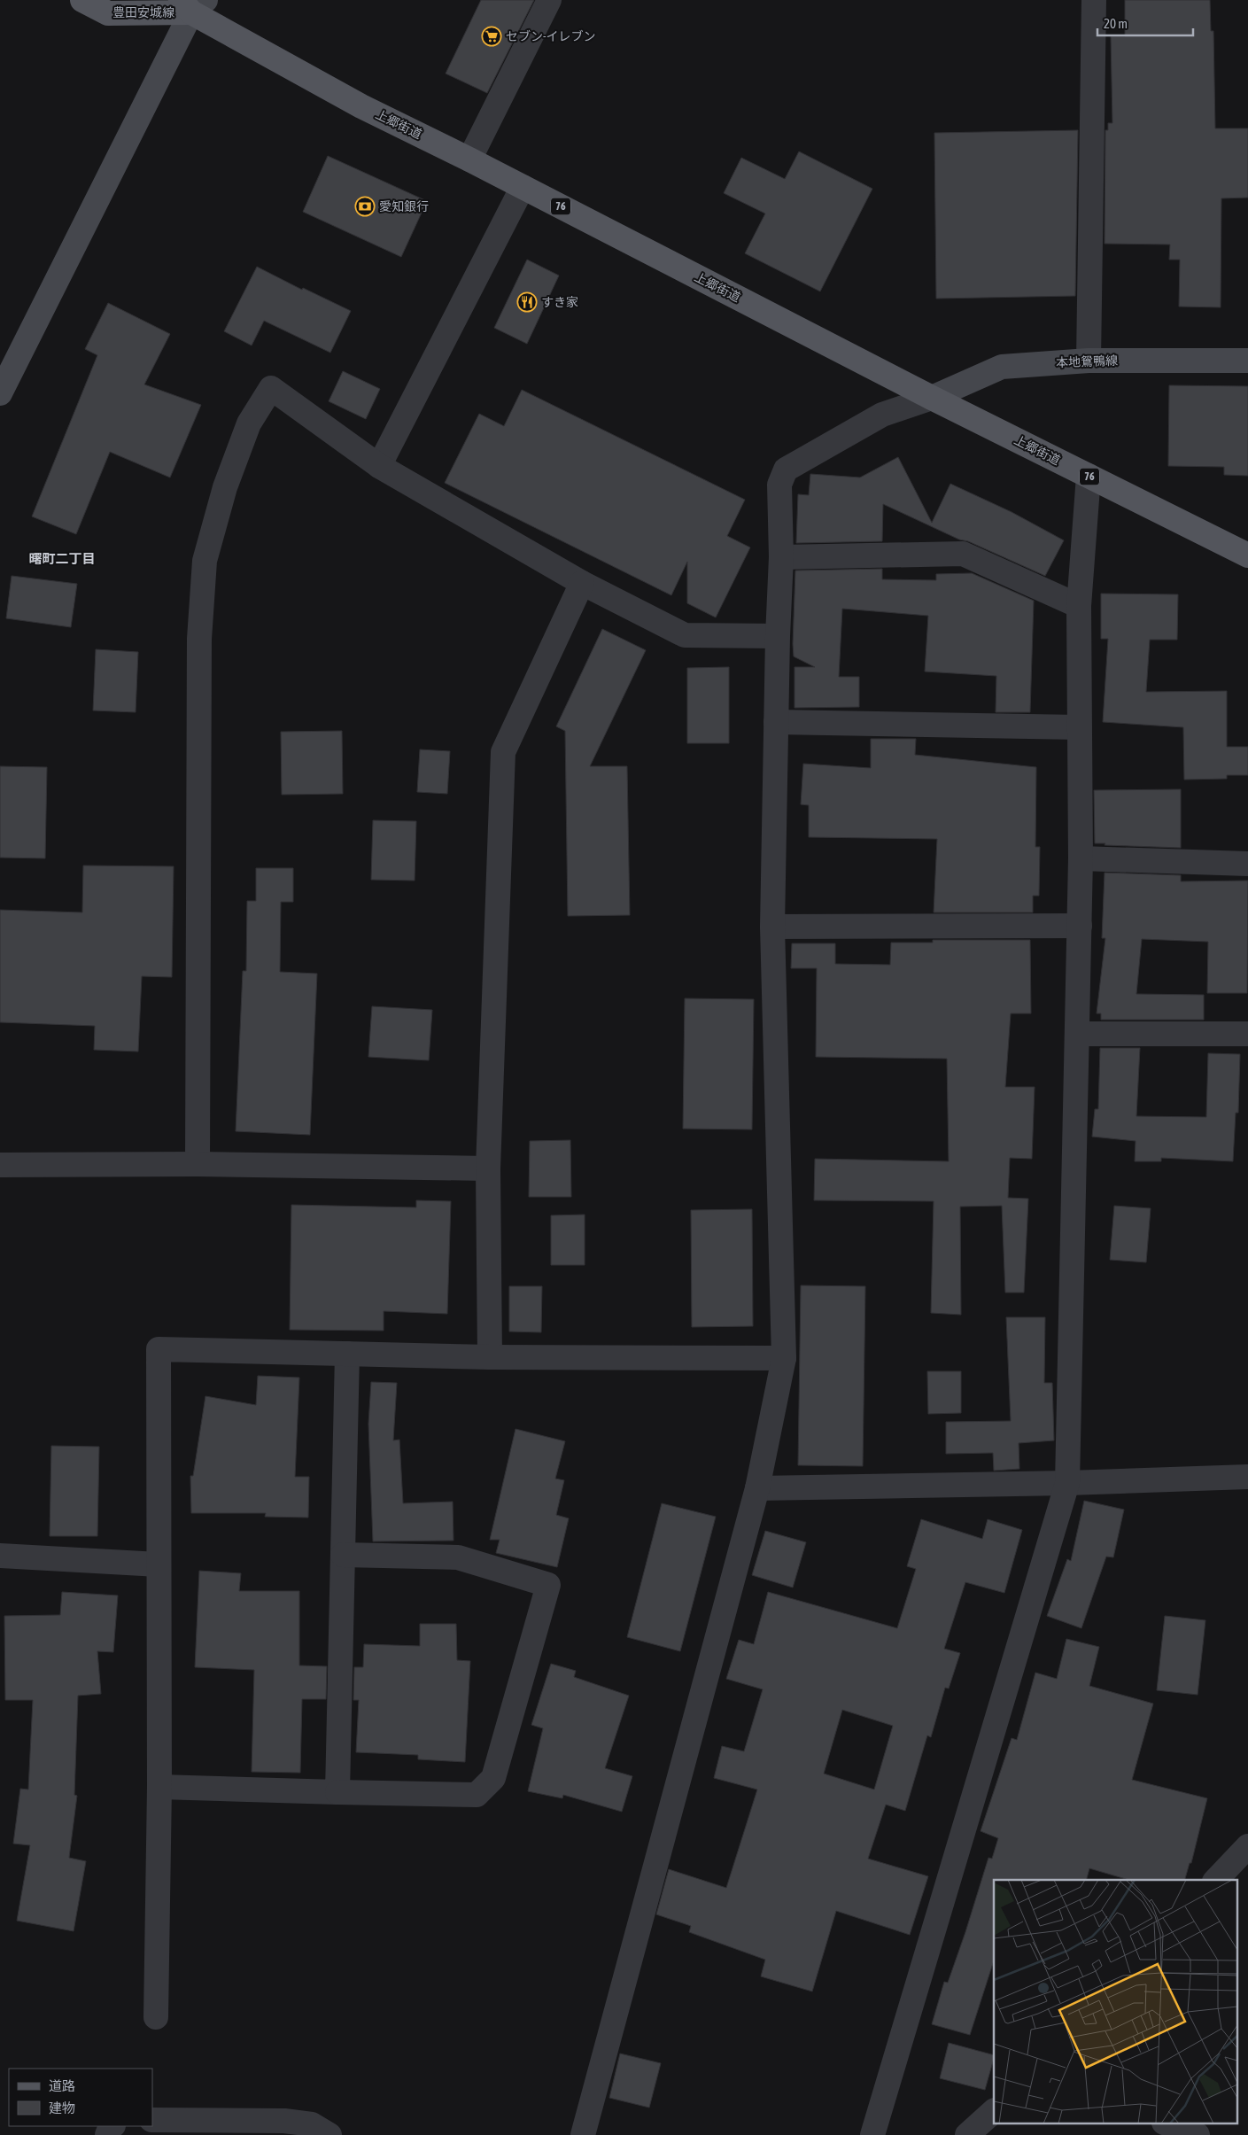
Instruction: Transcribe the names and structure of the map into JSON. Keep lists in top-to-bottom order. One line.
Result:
{"streets":{"main road":["豊田安城線","上郷街道","76"],"street":["本地鴛鴨線"]},"crossings":[["豊田安城線","上郷街道"],["上郷街道","本地鴛鴨線"]],"districts":["曙町二丁目"],"places":{"supermarket":["セブン-イレブン"],"bank":["愛知銀行"],"restaurant":["すき家"]},"legend":["道路","建物"],"scale_bar":"20 m"}
